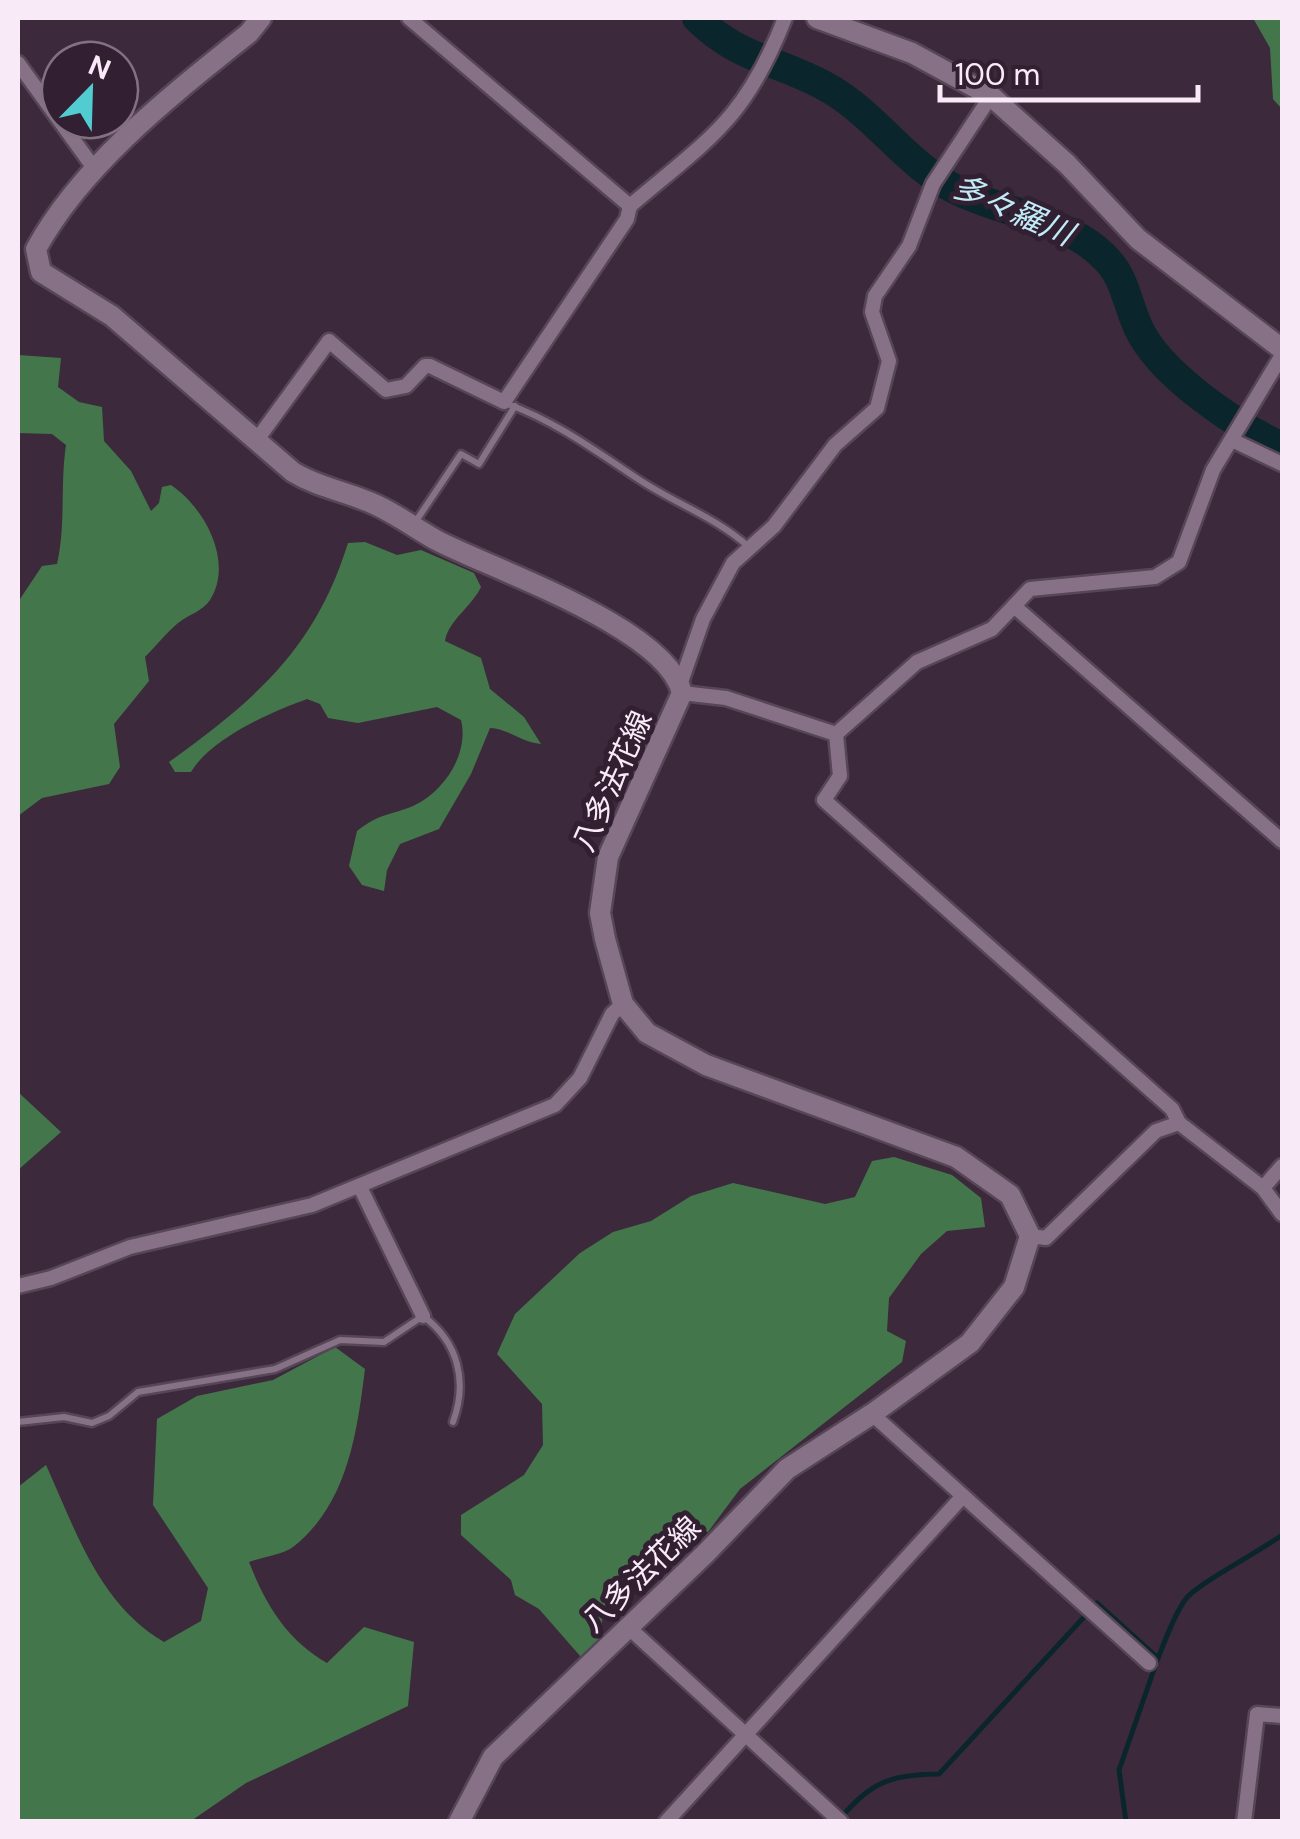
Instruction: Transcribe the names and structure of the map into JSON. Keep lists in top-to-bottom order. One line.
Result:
{"streets":{"main road":["八多法花線"]},"water":["多々羅川"],"scale_bar":"100 m","north":"top right"}
